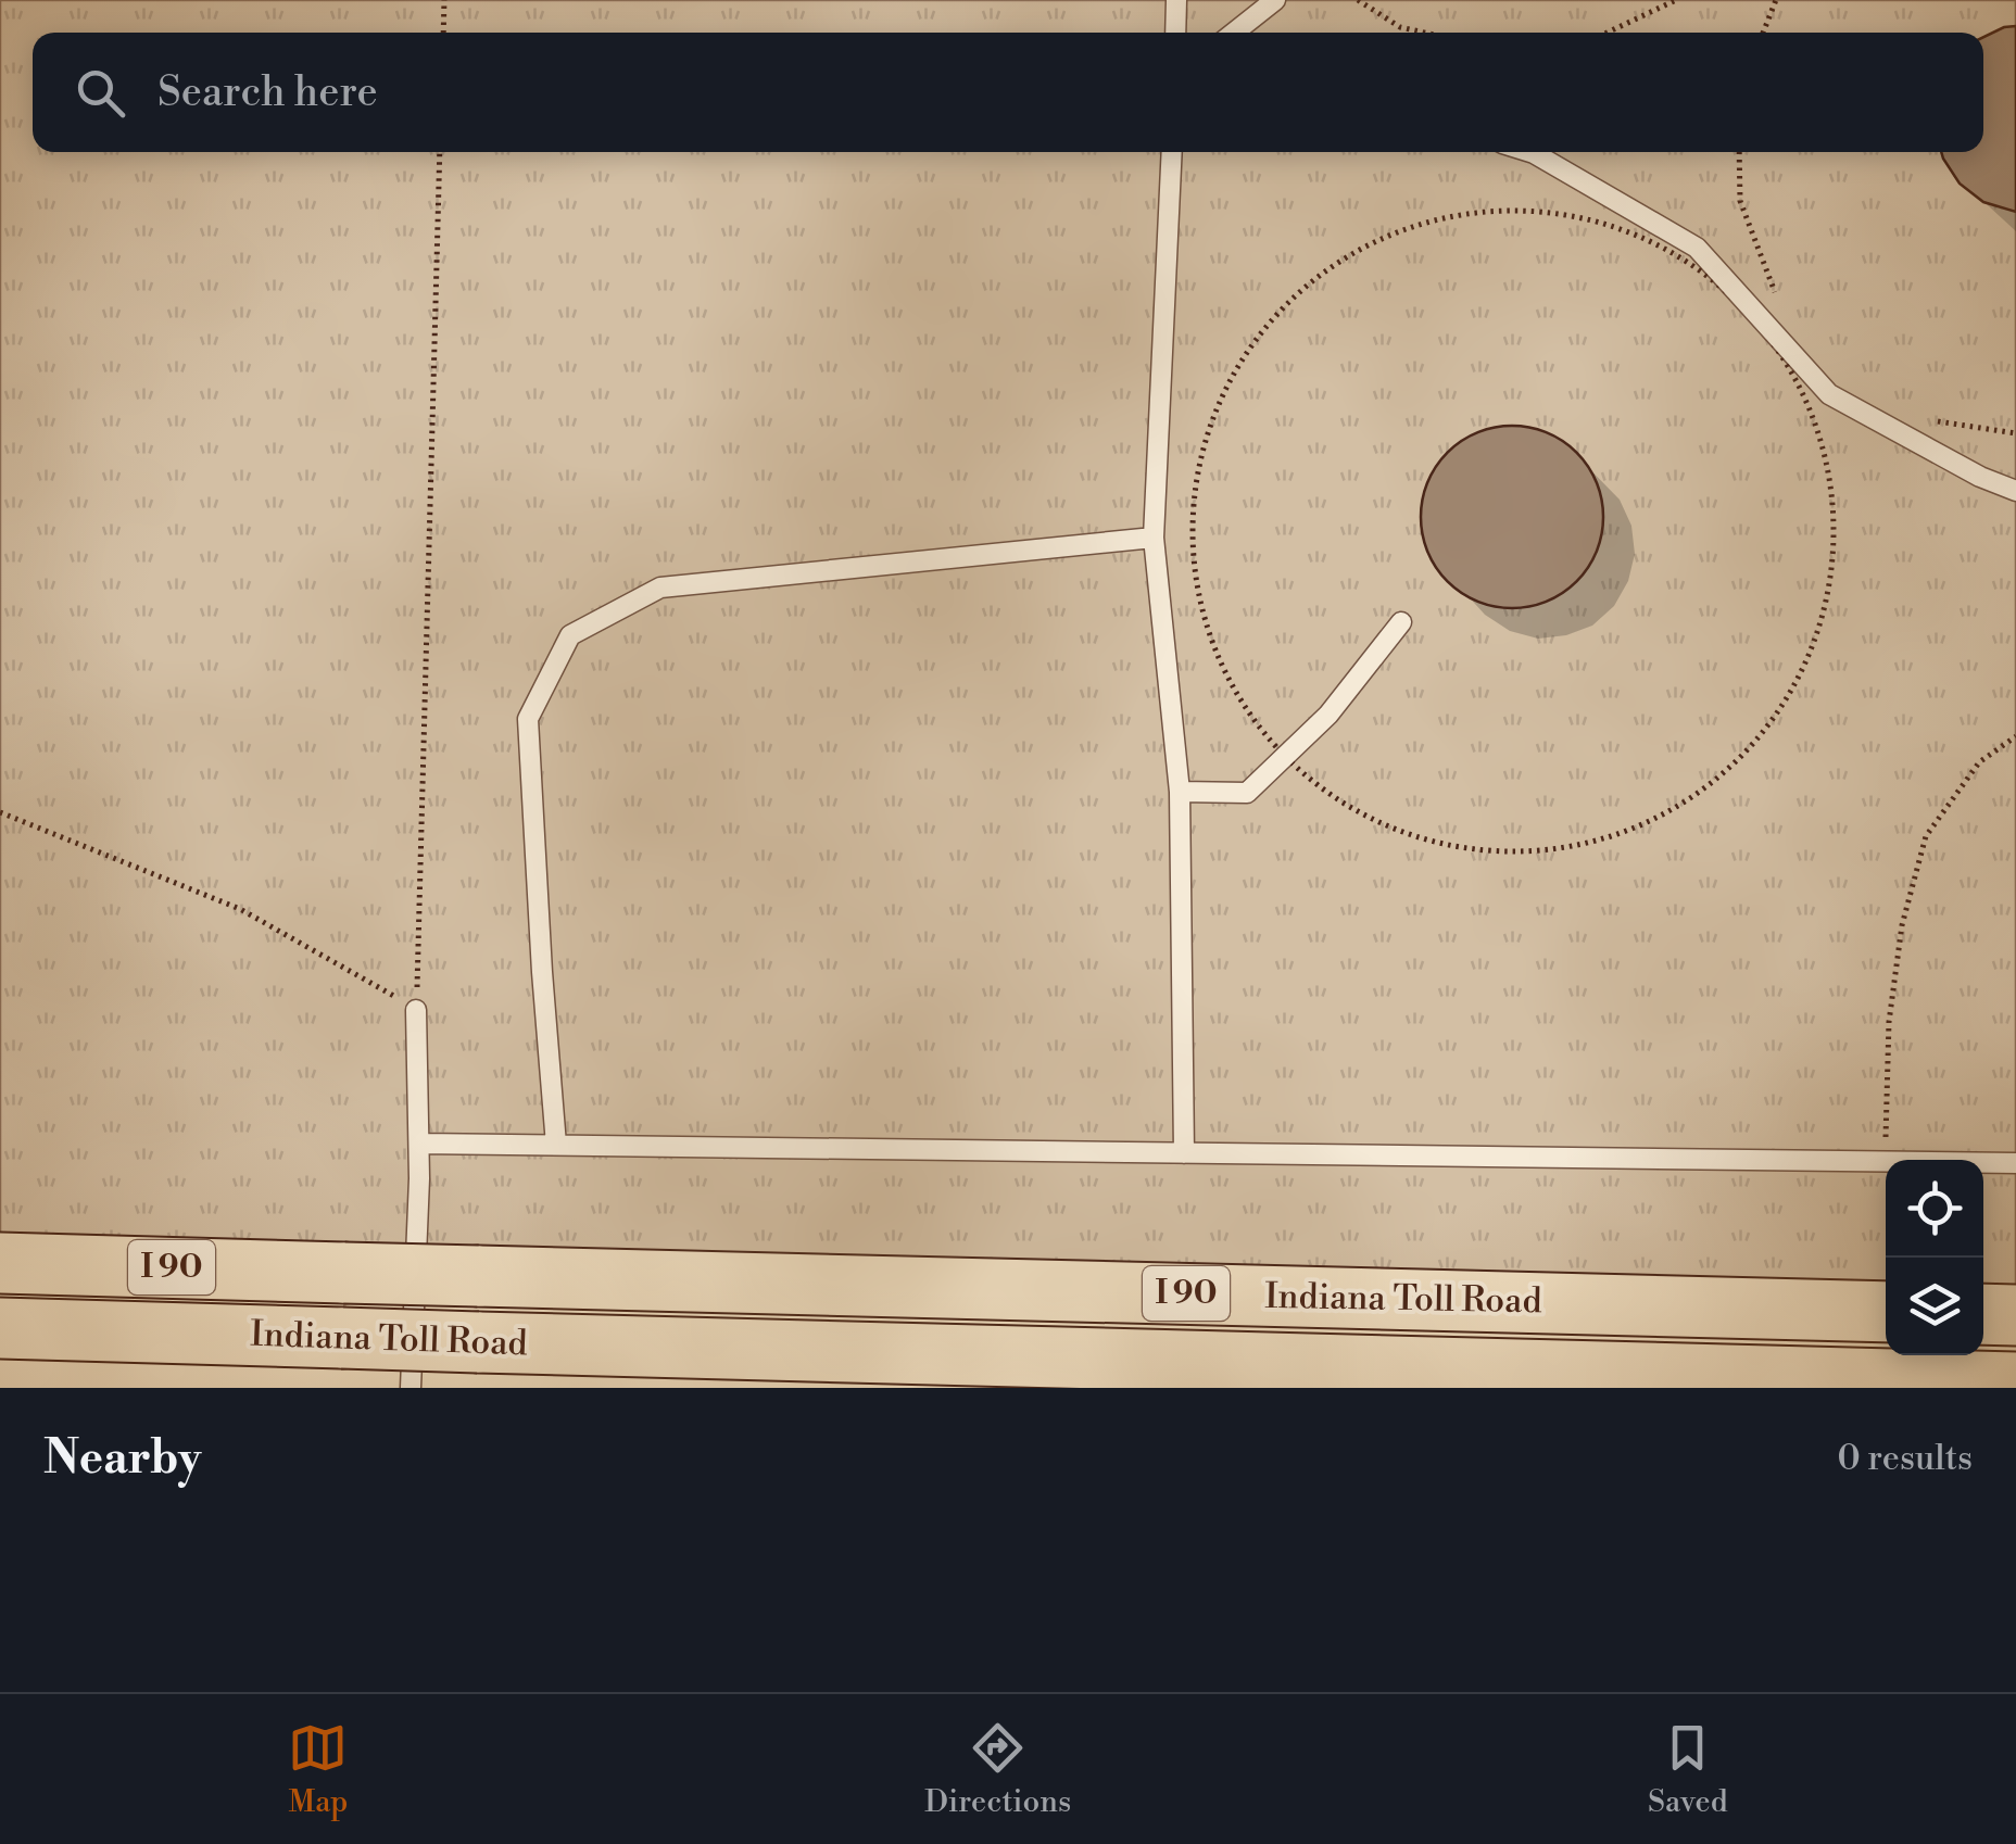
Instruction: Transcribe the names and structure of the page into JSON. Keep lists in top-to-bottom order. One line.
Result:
{"streets":{"highway":["I 90","Indiana Toll Road"]},"page":{"search":"Search here","heading":["Nearby","0 results"],"nav":["Map","Directions","Saved"]}}
